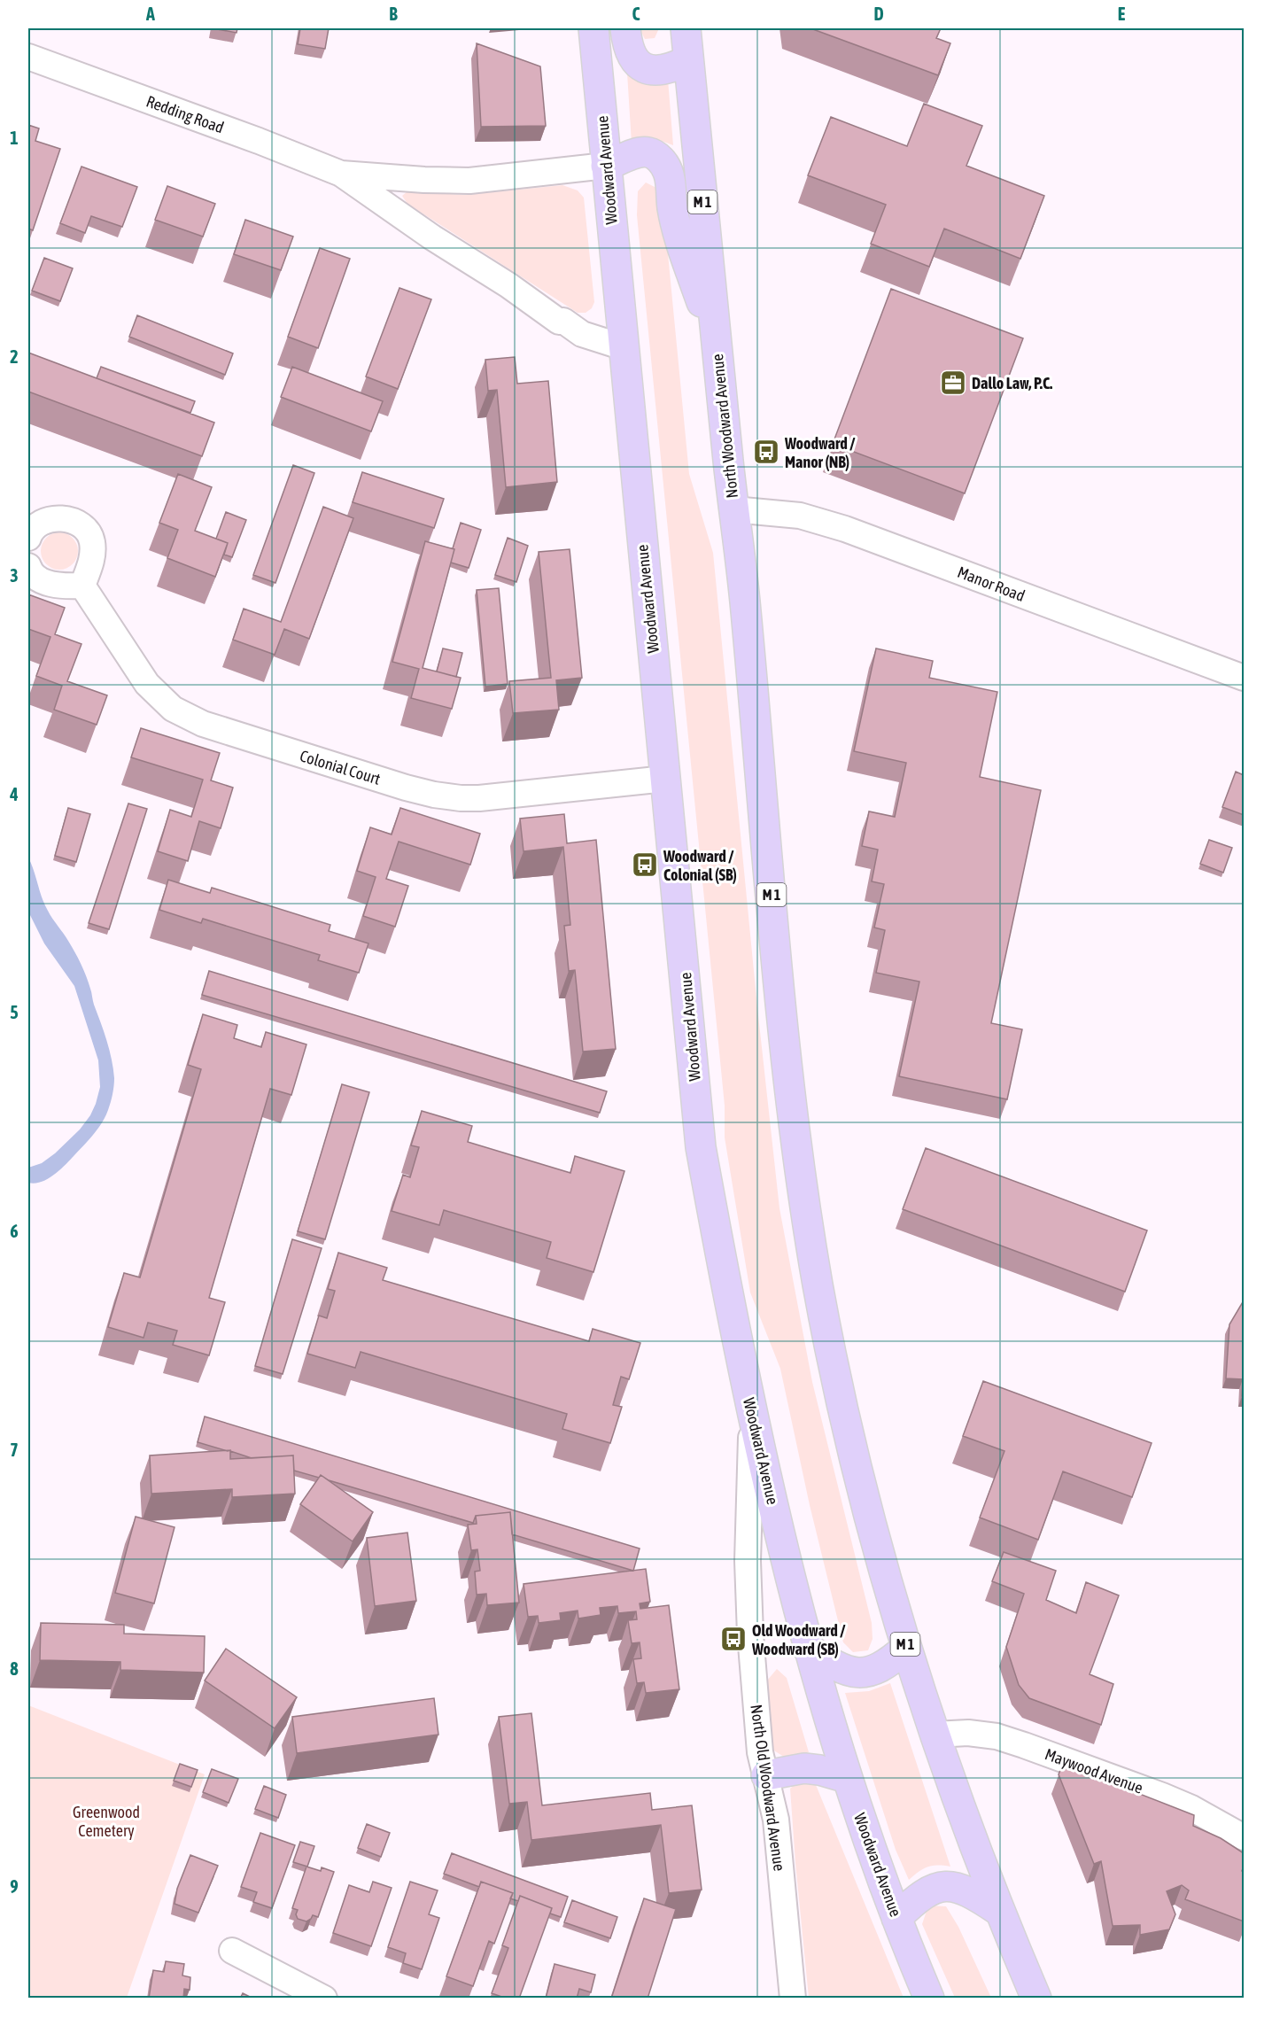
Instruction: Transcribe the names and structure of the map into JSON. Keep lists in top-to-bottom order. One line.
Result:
{"streets":{"main road":["Woodward Avenue","M 1","North Woodward Avenue"],"street":["Redding Road","Manor Road","Colonial Court","Maywood Avenue","North Old Woodward Avenue"]},"crossings":[["Redding Road","Woodward Avenue"],["Woodward Avenue","Colonial Court"],["Woodward Avenue","North Old Woodward Avenue"],["M 1","North Woodward Avenue"],["M 1","Manor Road"],["M 1","Maywood Avenue"],["North Woodward Avenue","Manor Road"]],"parks":["Greenwood Cemetery"],"places":{"office":["Dallo Law, P.C."],"bus stop":["Woodward / Manor (NB)","Woodward / Colonial (SB)","Old Woodward / Woodward (SB)"]},"grid":{"columns":["A","B","C","D","E"],"rows":["1","2","3","4","5","6","7","8","9"]}}
